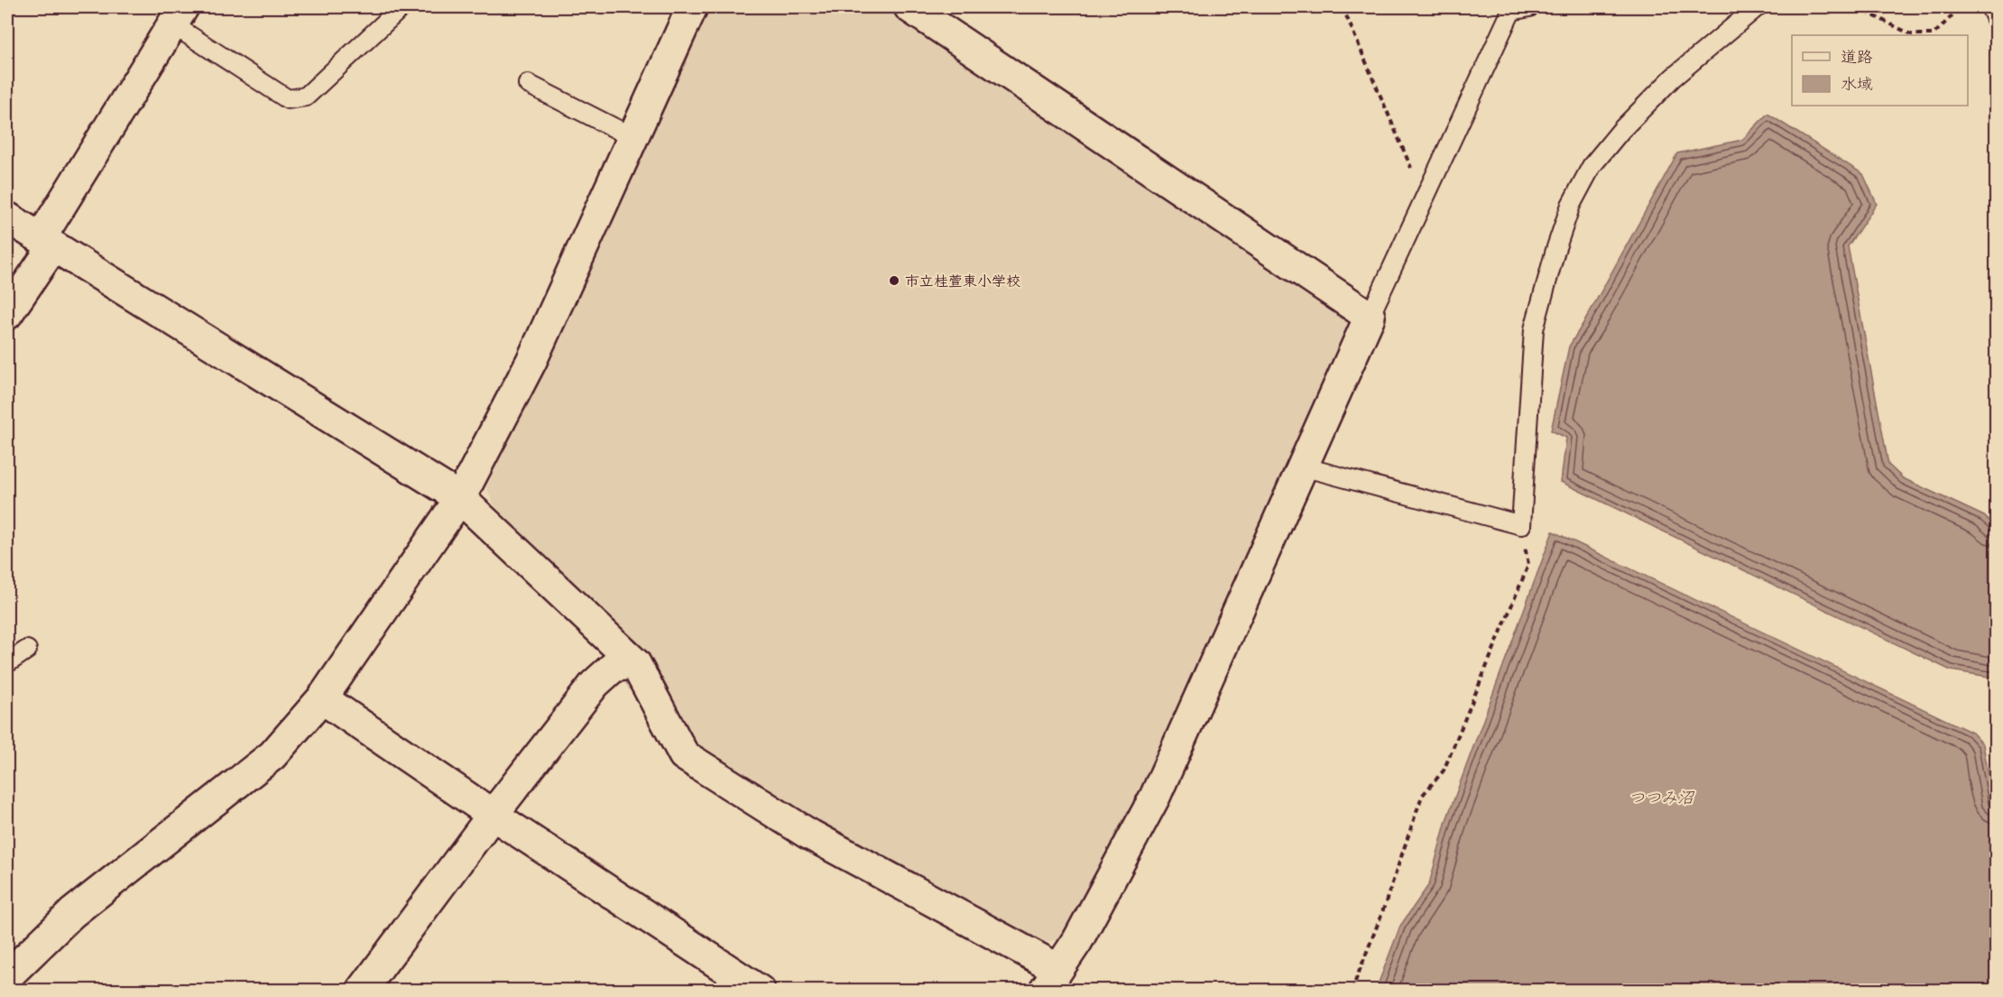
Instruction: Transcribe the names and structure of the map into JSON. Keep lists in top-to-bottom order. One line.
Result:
{"water":["つつみ沼"],"places":["市立桂萱東小学校"],"legend":["道路","水域"]}
